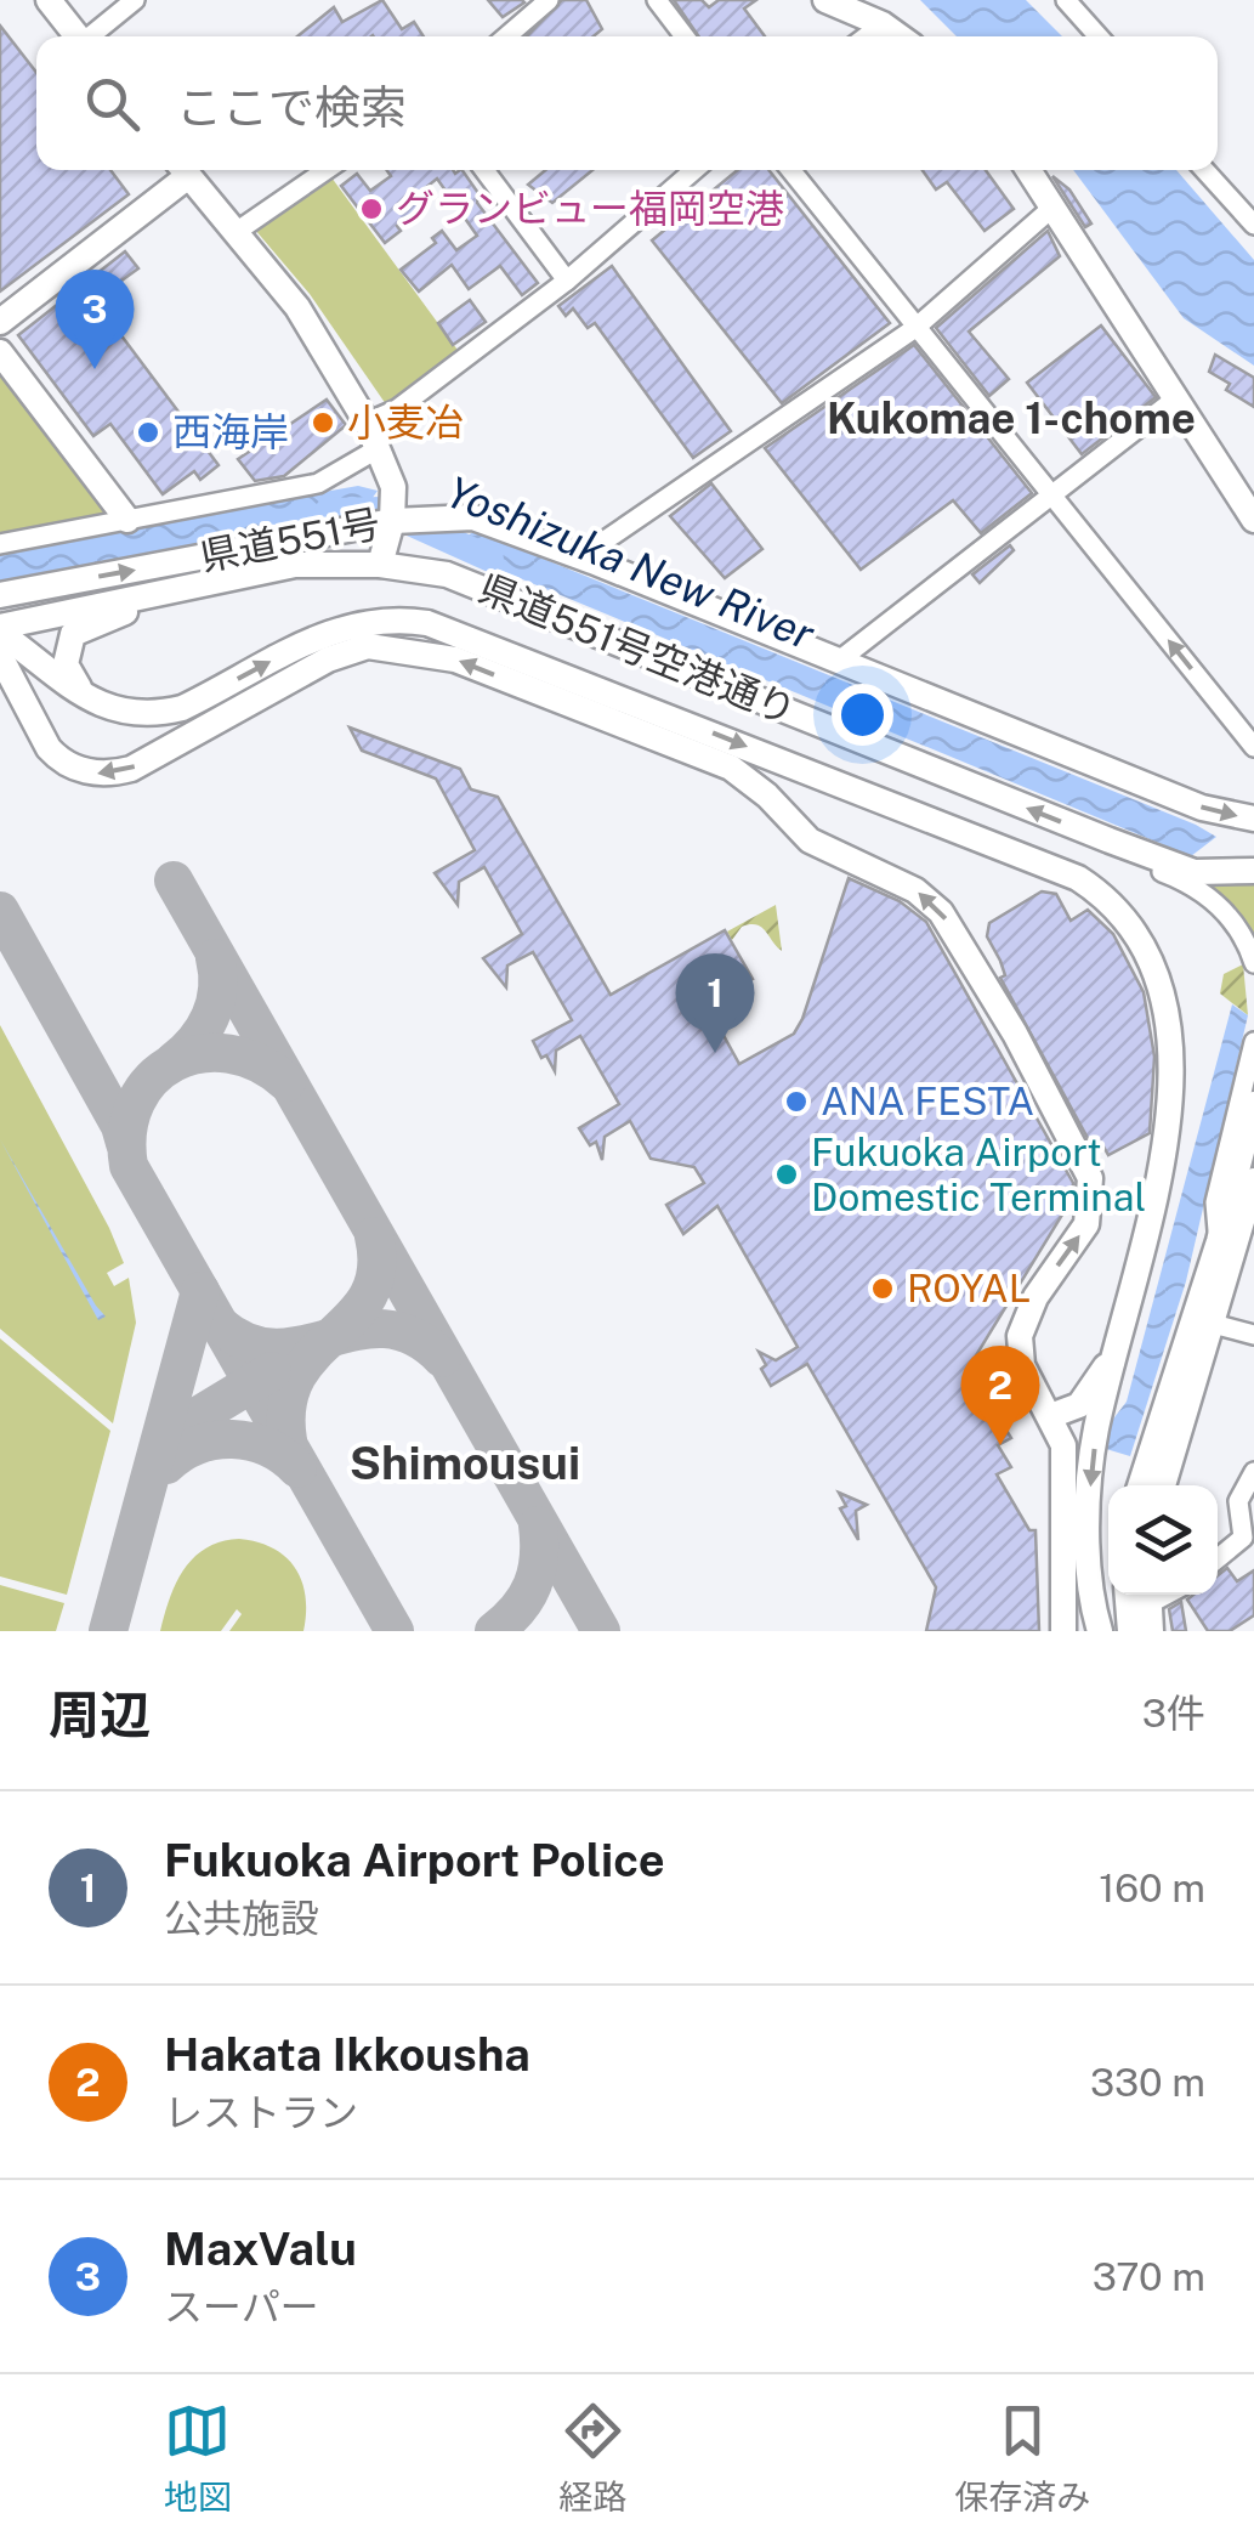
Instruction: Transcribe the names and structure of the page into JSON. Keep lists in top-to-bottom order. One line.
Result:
{"streets":{"street":["県道551号","県道551号空港通り"]},"crossings":[["県道551号","県道551号空港通り"]],"one_way":["県道551号空港通り"],"districts":["Kukomae 1-chome","Shimousui"],"water":["Yoshizuka New River"],"places":["グランビュー福岡空港","小麦冶","西海岸","ANA FESTA","Fukuoka Airport Domestic Terminal","ROYAL"],"page":{"search":"ここで検索","pins":["3","1","2"],"heading":["周辺","3件"],"list":[{"mark":"1","name":"Fukuoka Airport Police","note":"公共施設","value":"160 m"},{"mark":"2","name":"Hakata Ikkousha","note":"レストラン","value":"330 m"},{"mark":"3","name":"MaxValu","note":"スーパー","value":"370 m"}],"nav":["地図","経路","保存済み"]}}
